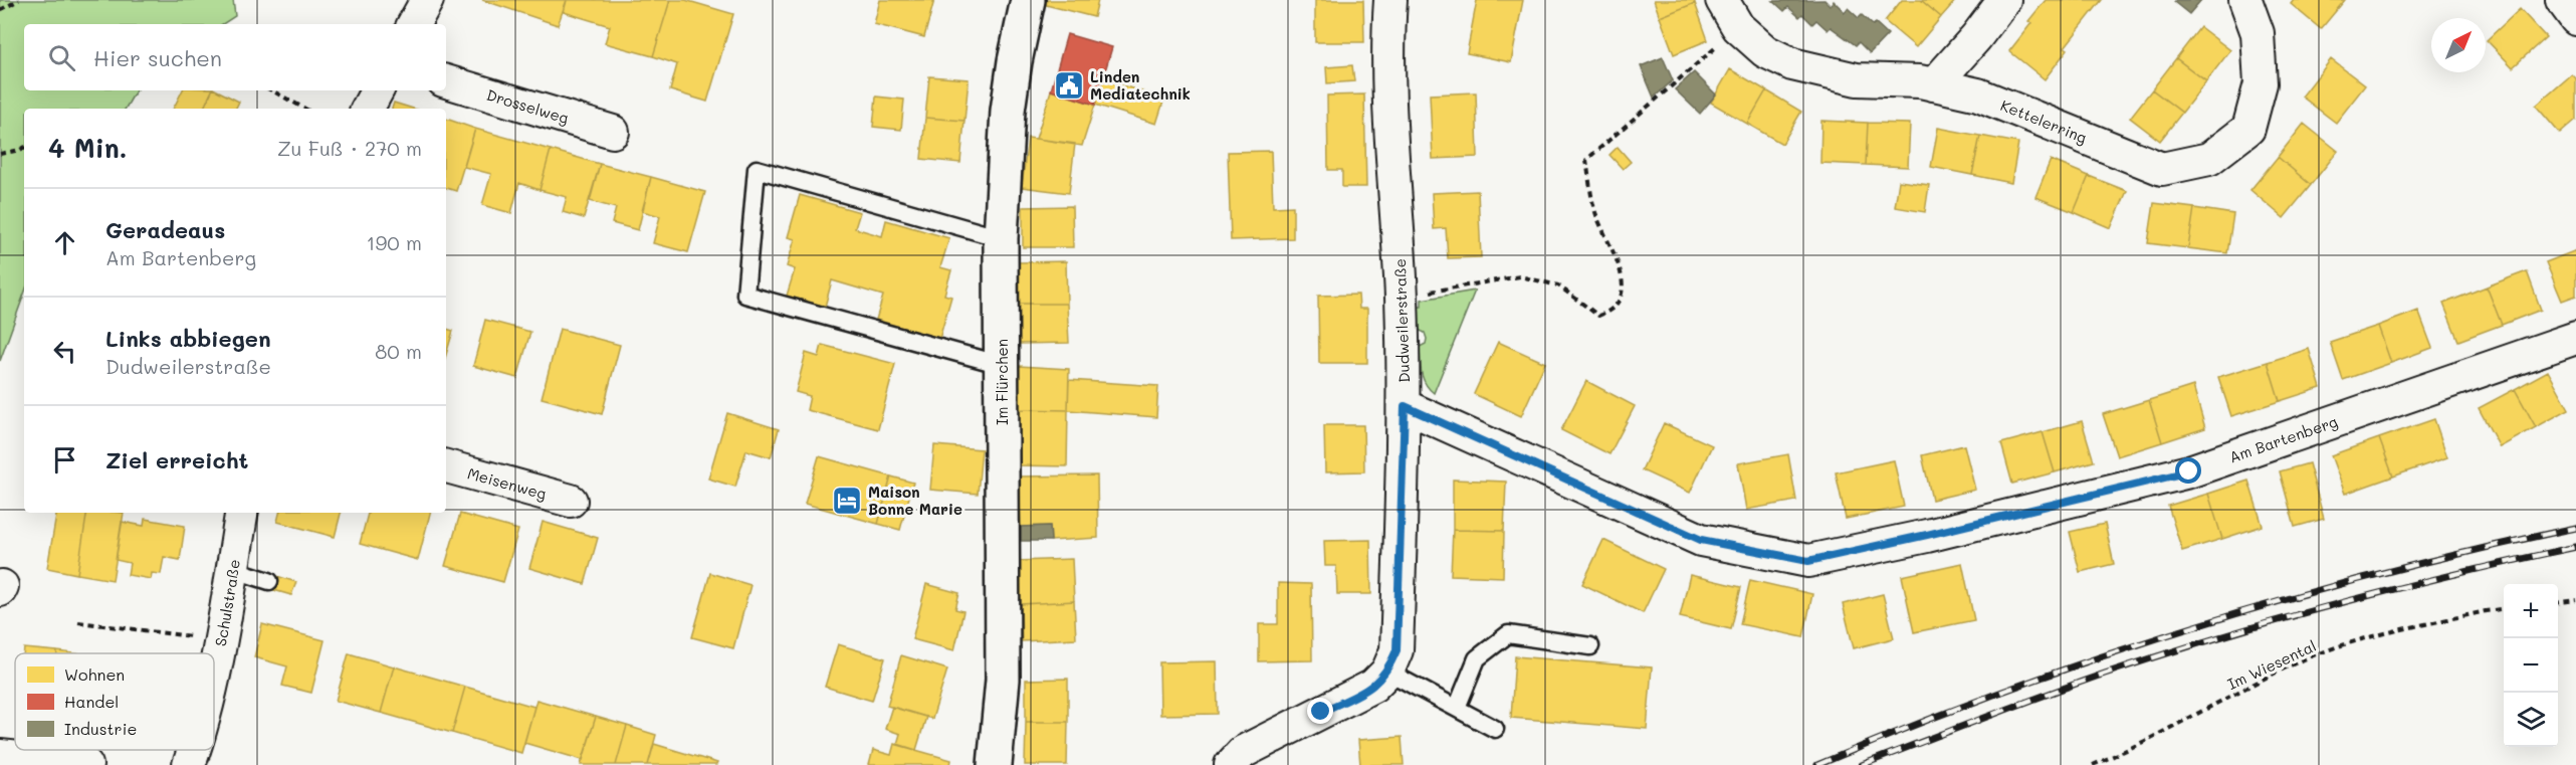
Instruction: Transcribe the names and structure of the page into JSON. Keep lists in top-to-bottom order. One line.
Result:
{"streets":{"street":["Drosselweg","Kettelerring","Dudweilerstraße","Im Flürchen","Am Bartenberg","Meisenweg","Schulstraße"],"path":["Im Wiesental"]},"crossings":[["Dudweilerstraße","Am Bartenberg"]],"places":{"public building":["Linden Mediatechnik"],"hotel":["Maison Bonne Marie"]},"legend":["Wohnen","Handel","Industrie"],"north":"top right","page":{"search":"Hier suchen","heading":["4 Min.","Zu Fuß · 270 m"],"list":[["Geradeaus","Am Bartenberg","190 m"],["Links abbiegen","Dudweilerstraße","80 m"],"Ziel erreicht"],"map_buttons":["+","−"]}}
